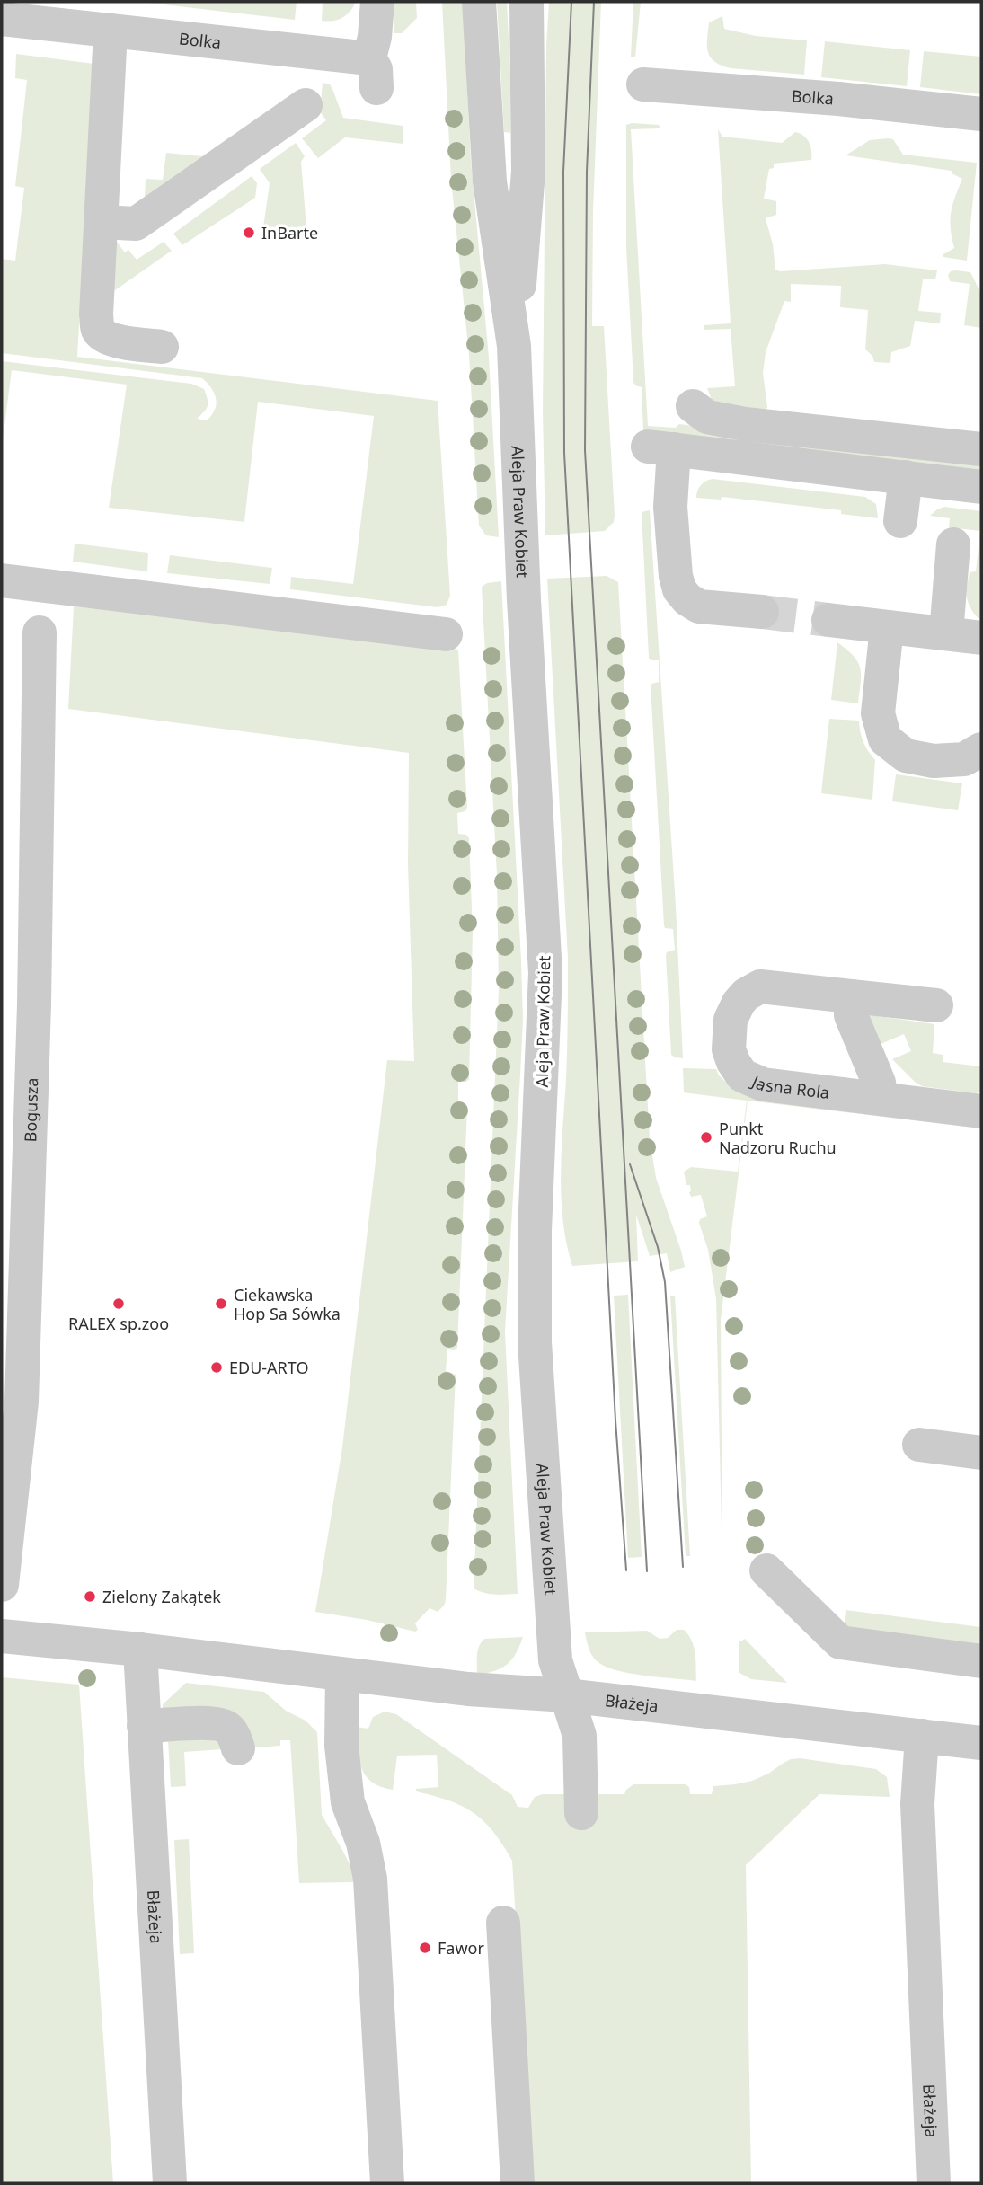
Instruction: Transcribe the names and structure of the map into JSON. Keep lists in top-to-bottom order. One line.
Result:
{"streets":{"street":["Bolka","Aleja Praw Kobiet","Jasna Rola","Bogusza","Błażeja"]},"crossings":[["Aleja Praw Kobiet","Błażeja"]],"places":["InBarte","Punkt Nadzoru Ruchu","RALEX sp.zoo","Ciekawska Hop Sa Sówka","EDU-ARTO","Zielony Zakątek","Fawor"]}
